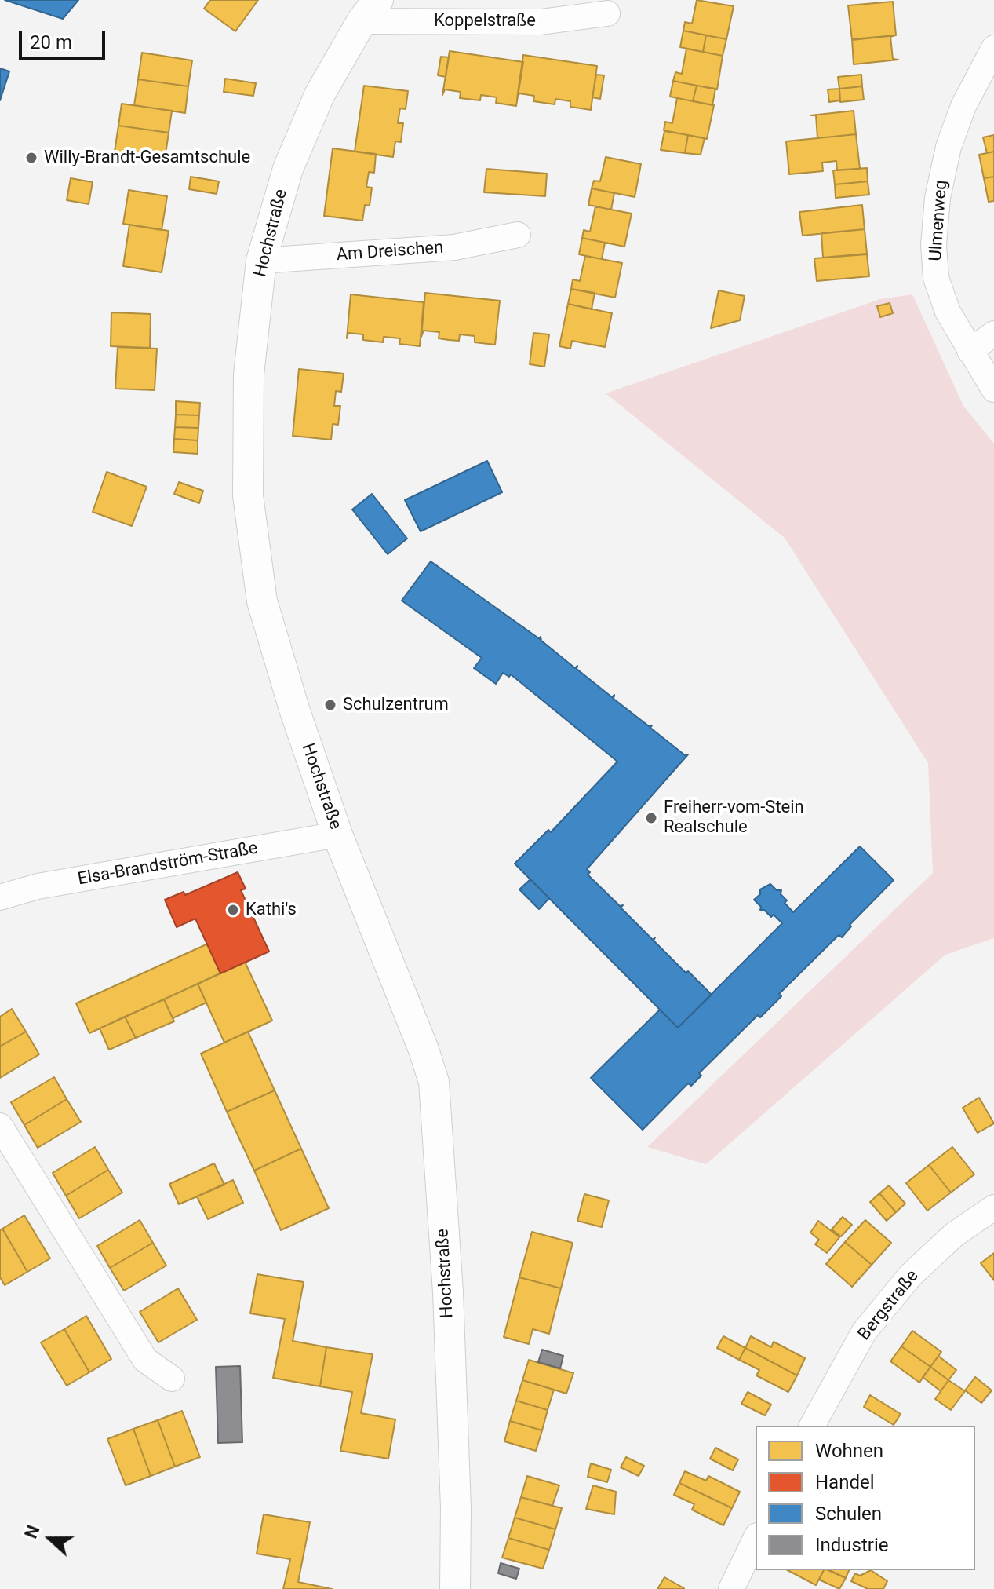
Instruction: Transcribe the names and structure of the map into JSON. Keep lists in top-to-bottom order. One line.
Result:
{"streets":{"street":["Koppelstraße","Ulmenweg","Hochstraße","Am Dreischen","Elsa-Brandström-Straße","Bergstraße"]},"crossings":[["Koppelstraße","Hochstraße"],["Hochstraße","Am Dreischen"],["Hochstraße","Elsa-Brandström-Straße"]],"places":["Willy-Brandt-Gesamtschule","Schulzentrum","Freiherr-vom-Stein Realschule","Kathi's"],"legend":["Wohnen","Handel","Schulen","Industrie"],"scale_bar":"20 m","north":"left"}
